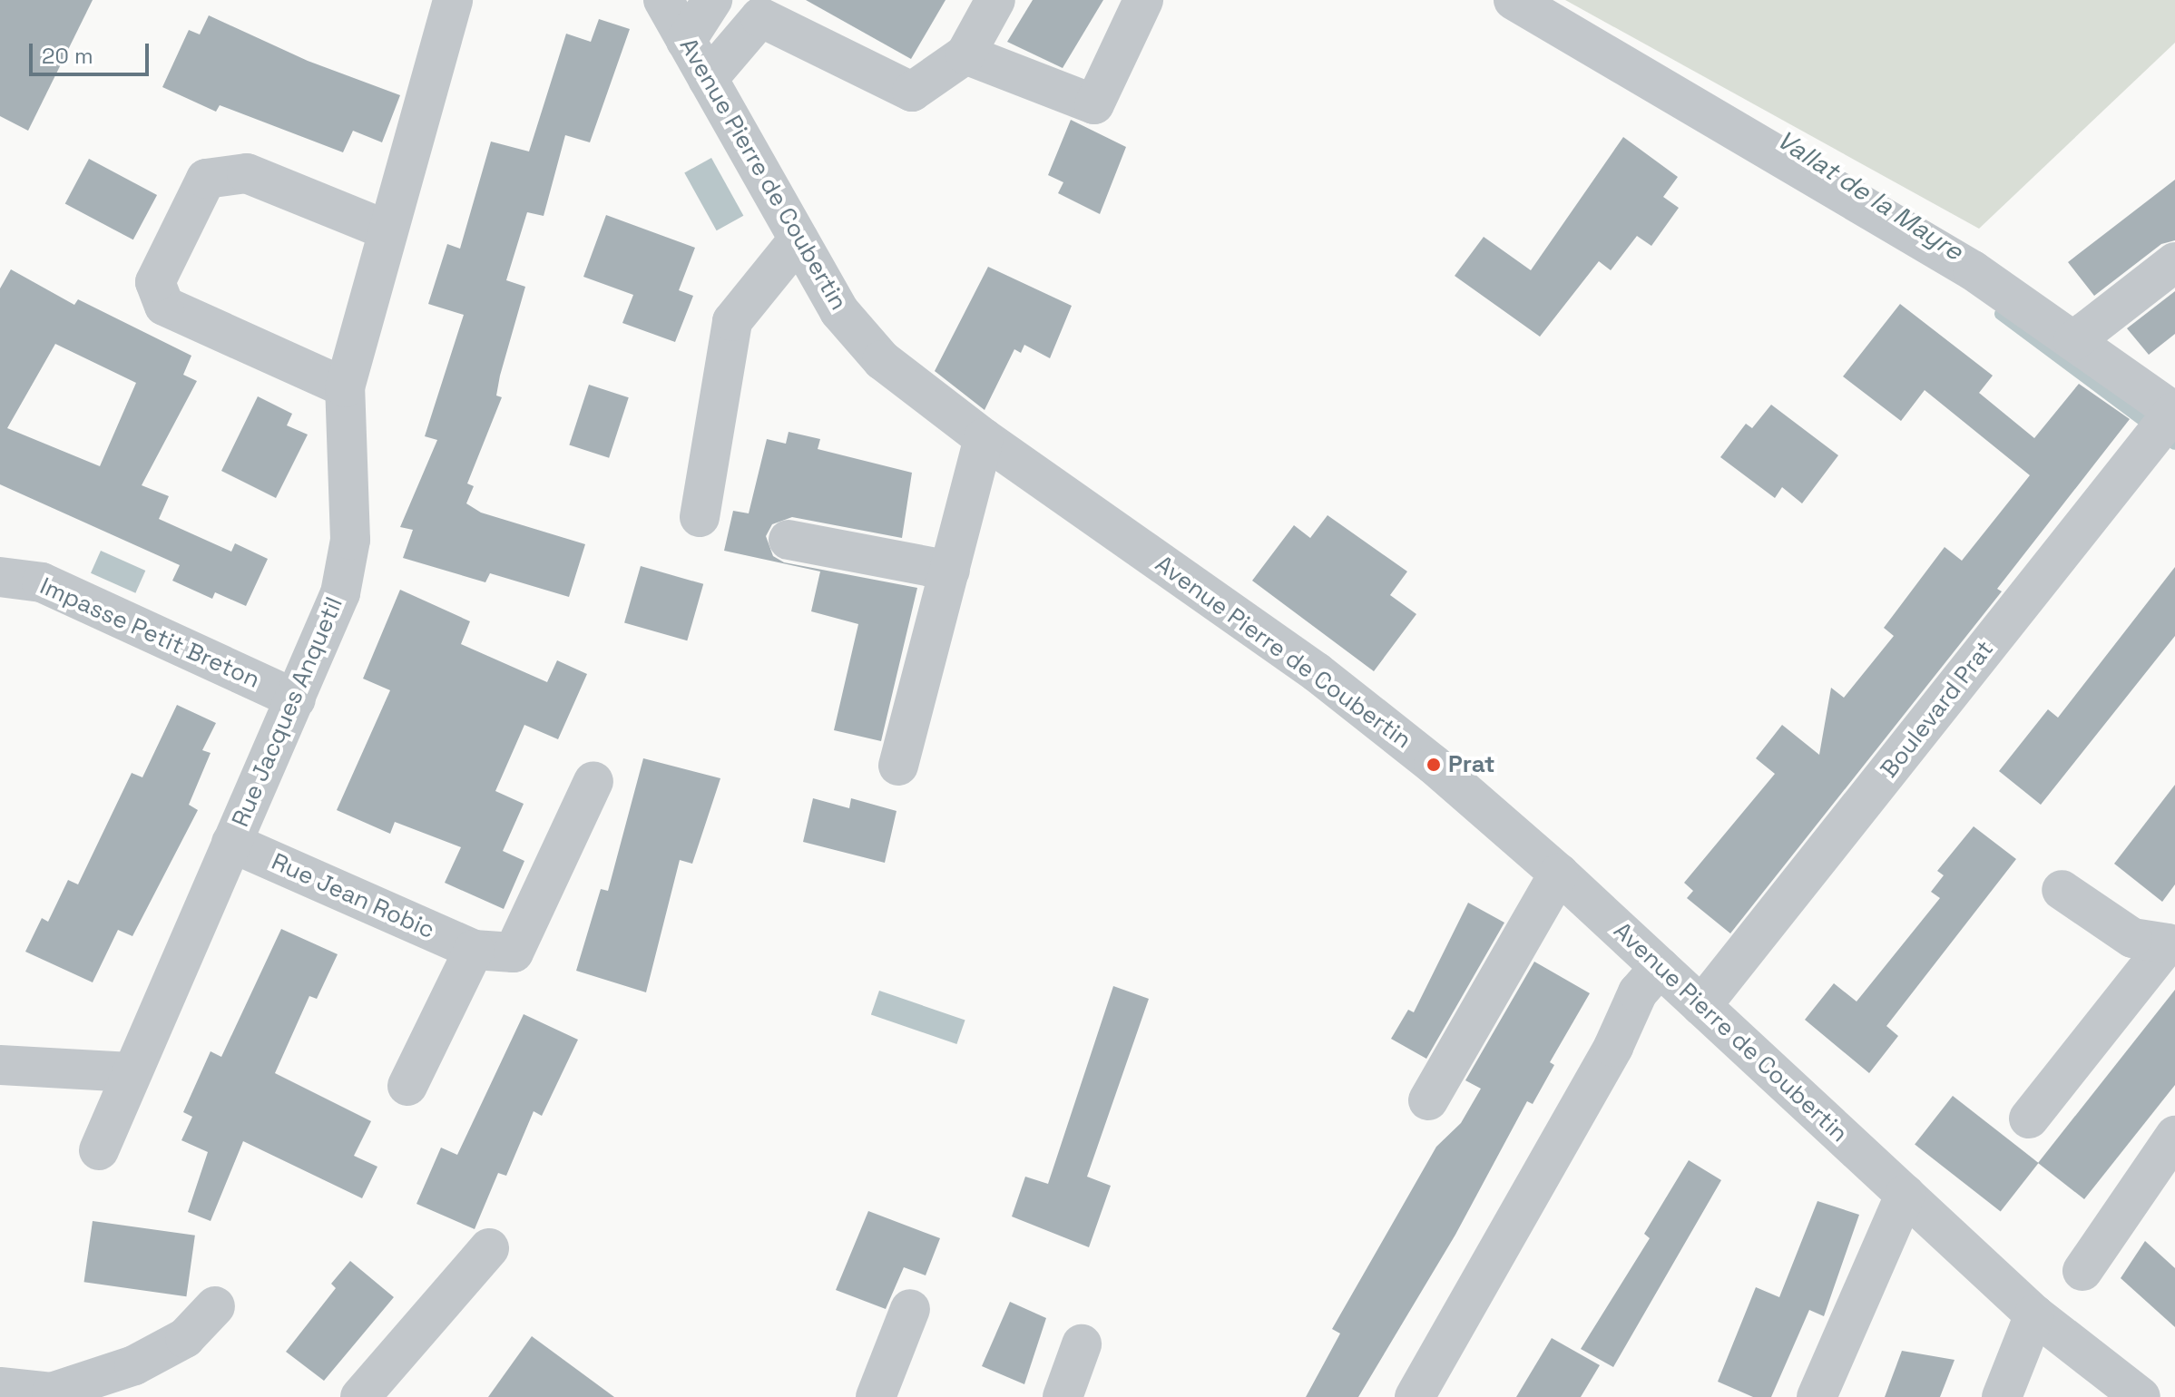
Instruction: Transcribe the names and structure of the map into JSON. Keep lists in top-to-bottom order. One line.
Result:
{"streets":{"street":["Avenue Pierre de Coubertin","Impasse Petit Breton","Boulevard Prat","Rue Jacques Anquetil","Rue Jean Robic"]},"crossings":[["Avenue Pierre de Coubertin","Boulevard Prat"],["Impasse Petit Breton","Rue Jacques Anquetil"],["Rue Jacques Anquetil","Rue Jean Robic"]],"water":["Vallat de la Mayre"],"places":["Prat"],"scale_bar":"20 m"}
